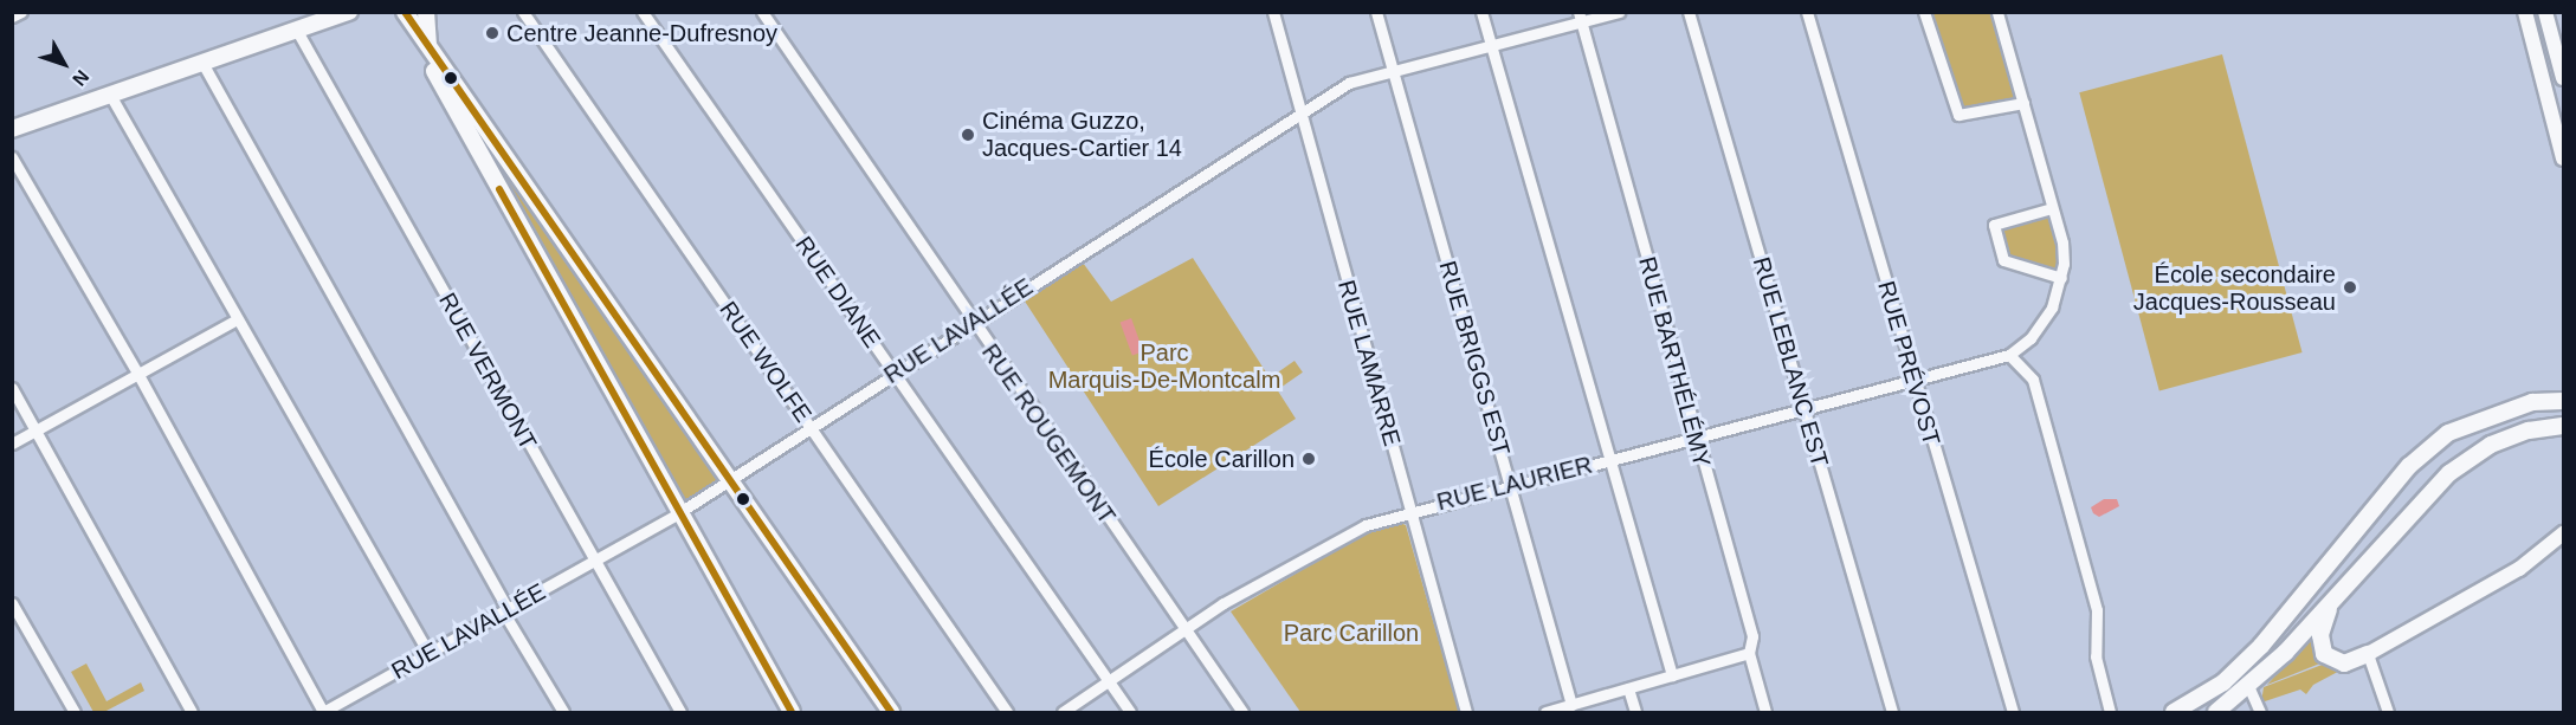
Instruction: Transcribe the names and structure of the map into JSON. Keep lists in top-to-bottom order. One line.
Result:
{"streets":{"street":["RUE DIANE","RUE LAVALLÉE","RUE BRIGGS EST","RUE WOLFE","RUE BARTHÉLÉMY","RUE LEBLANC EST","RUE LAMARRE","RUE PRÉVOST","RUE VERMONT","RUE ROUGEMONT","RUE LAURIER"]},"crossings":[["RUE DIANE","RUE LAVALLÉE"],["RUE DIANE","RUE LAURIER"],["RUE LAVALLÉE","RUE BRIGGS EST"],["RUE LAVALLÉE","RUE WOLFE"],["RUE LAVALLÉE","RUE BARTHÉLÉMY"],["RUE LAVALLÉE","RUE LAMARRE"],["RUE LAVALLÉE","RUE VERMONT"],["RUE LAVALLÉE","RUE ROUGEMONT"],["RUE BRIGGS EST","RUE LAURIER"],["RUE BARTHÉLÉMY","RUE LAURIER"],["RUE LEBLANC EST","RUE LAURIER"],["RUE LAMARRE","RUE LAURIER"],["RUE PRÉVOST","RUE LAURIER"],["RUE ROUGEMONT","RUE LAURIER"]],"parks":["Parc Marquis-De-Montcalm","Parc Carillon"],"places":["Centre Jeanne-Dufresnoy","Cinéma Guzzo, Jacques-Cartier 14","École secondaire Jacques-Rousseau","École Carillon"],"north":"bottom right"}
